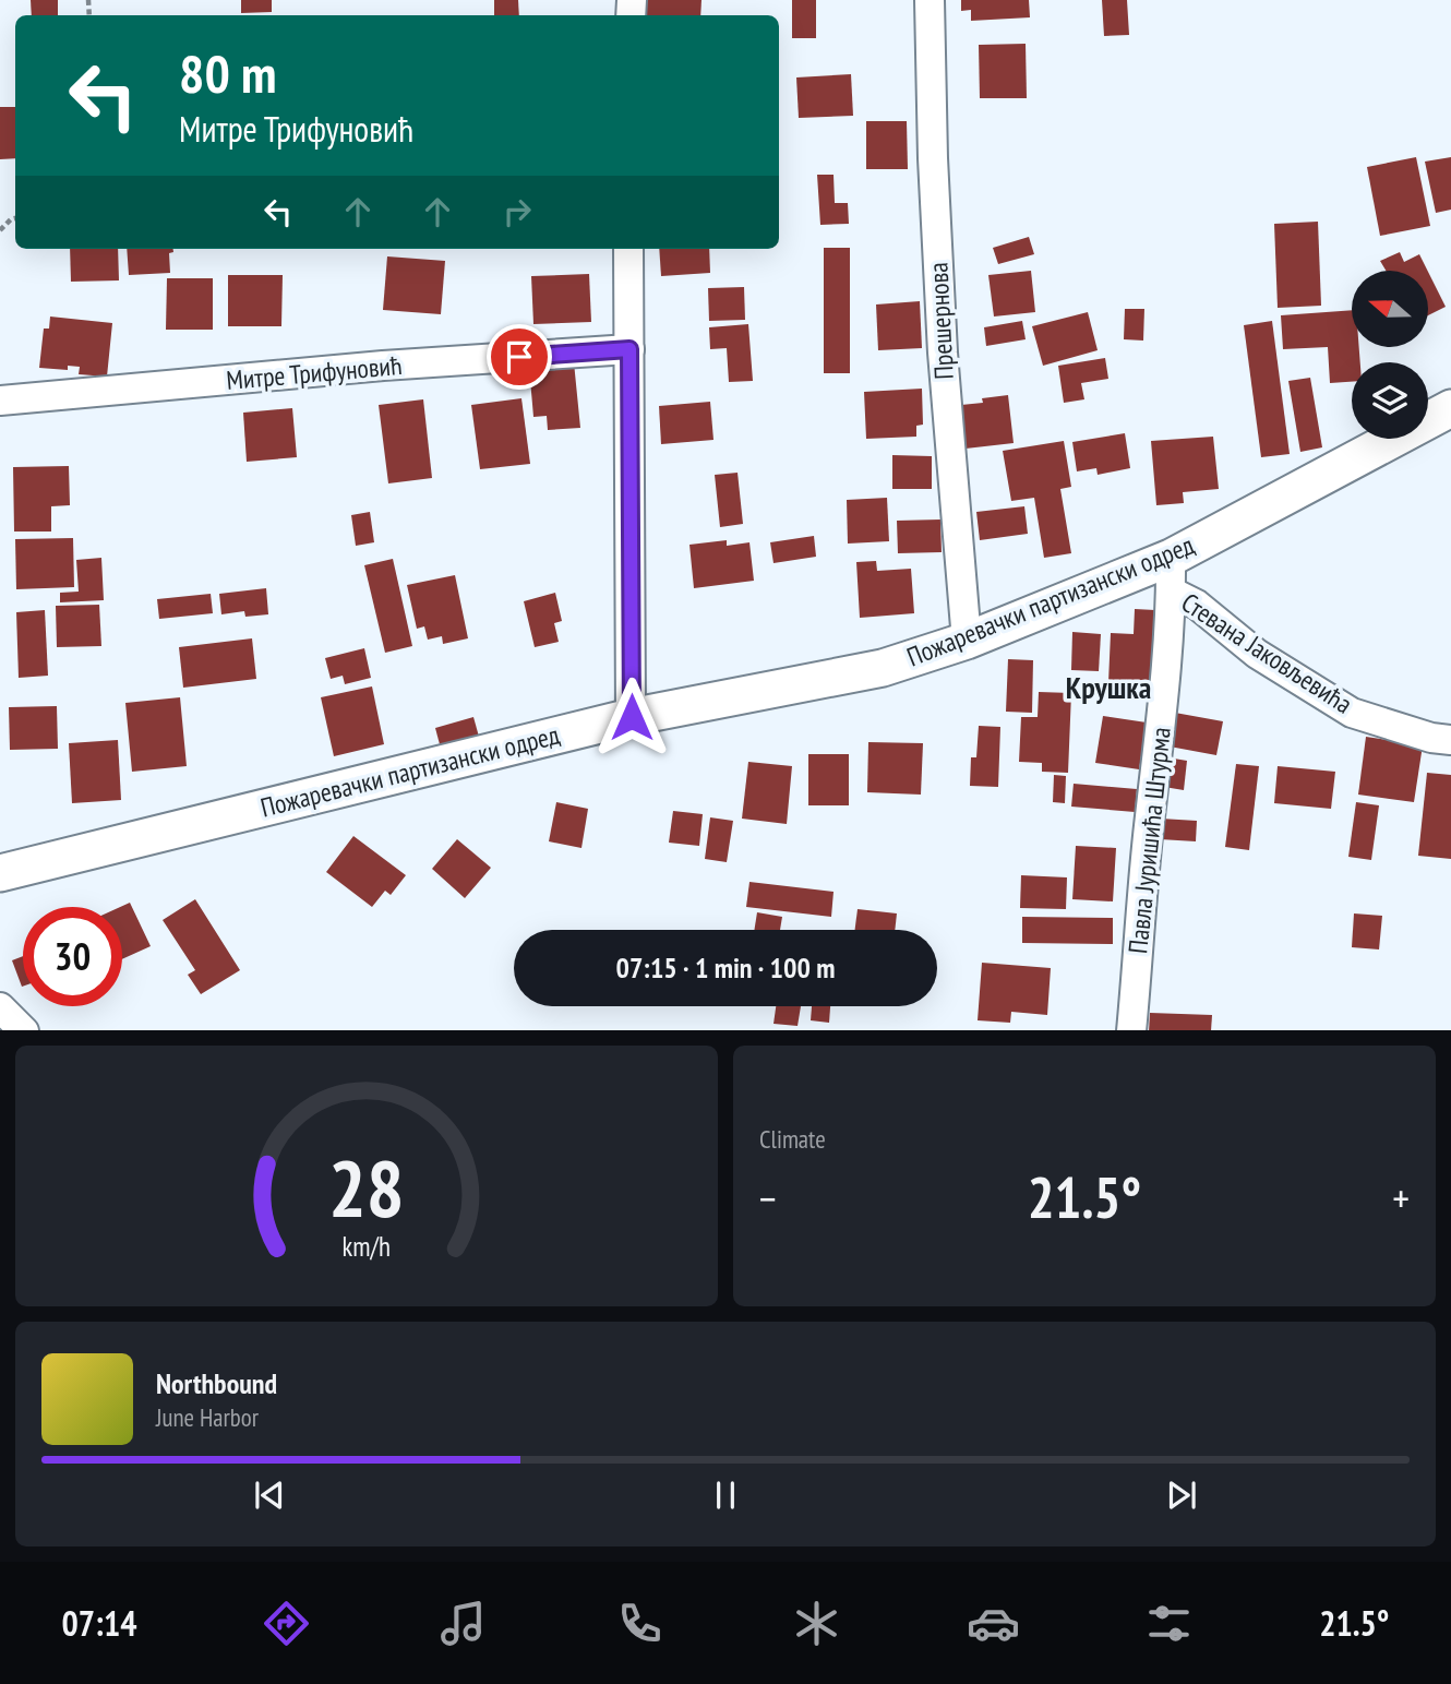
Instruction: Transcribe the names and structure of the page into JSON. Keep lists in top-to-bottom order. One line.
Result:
{"streets":{"street":["Прешернова","Митре Трифуновић","Пожаревачки партизански одред","Стевана Јаковљевића","Павла Јуришића Штурма"]},"crossings":[["Прешернова","Пожаревачки партизански одред"],["Пожаревачки партизански одред","Стевана Јаковљевића"],["Пожаревачки партизански одред","Павла Јуришића Штурма"],["Стевана Јаковљевића","Павла Јуришића Штурма"]],"districts":["Крушка"],"north":"left","page":{"turn":["80 m","Митре Трифуновић"],"limit":"30","trip":"07:15 · 1 min · 100 m","tile":"Climate","heat":["−","21.5°","+"],"song":["Northbound","June Harbor"],"tabs":["07:14","21.5°"],"gauge":["28","km/h"]}}
